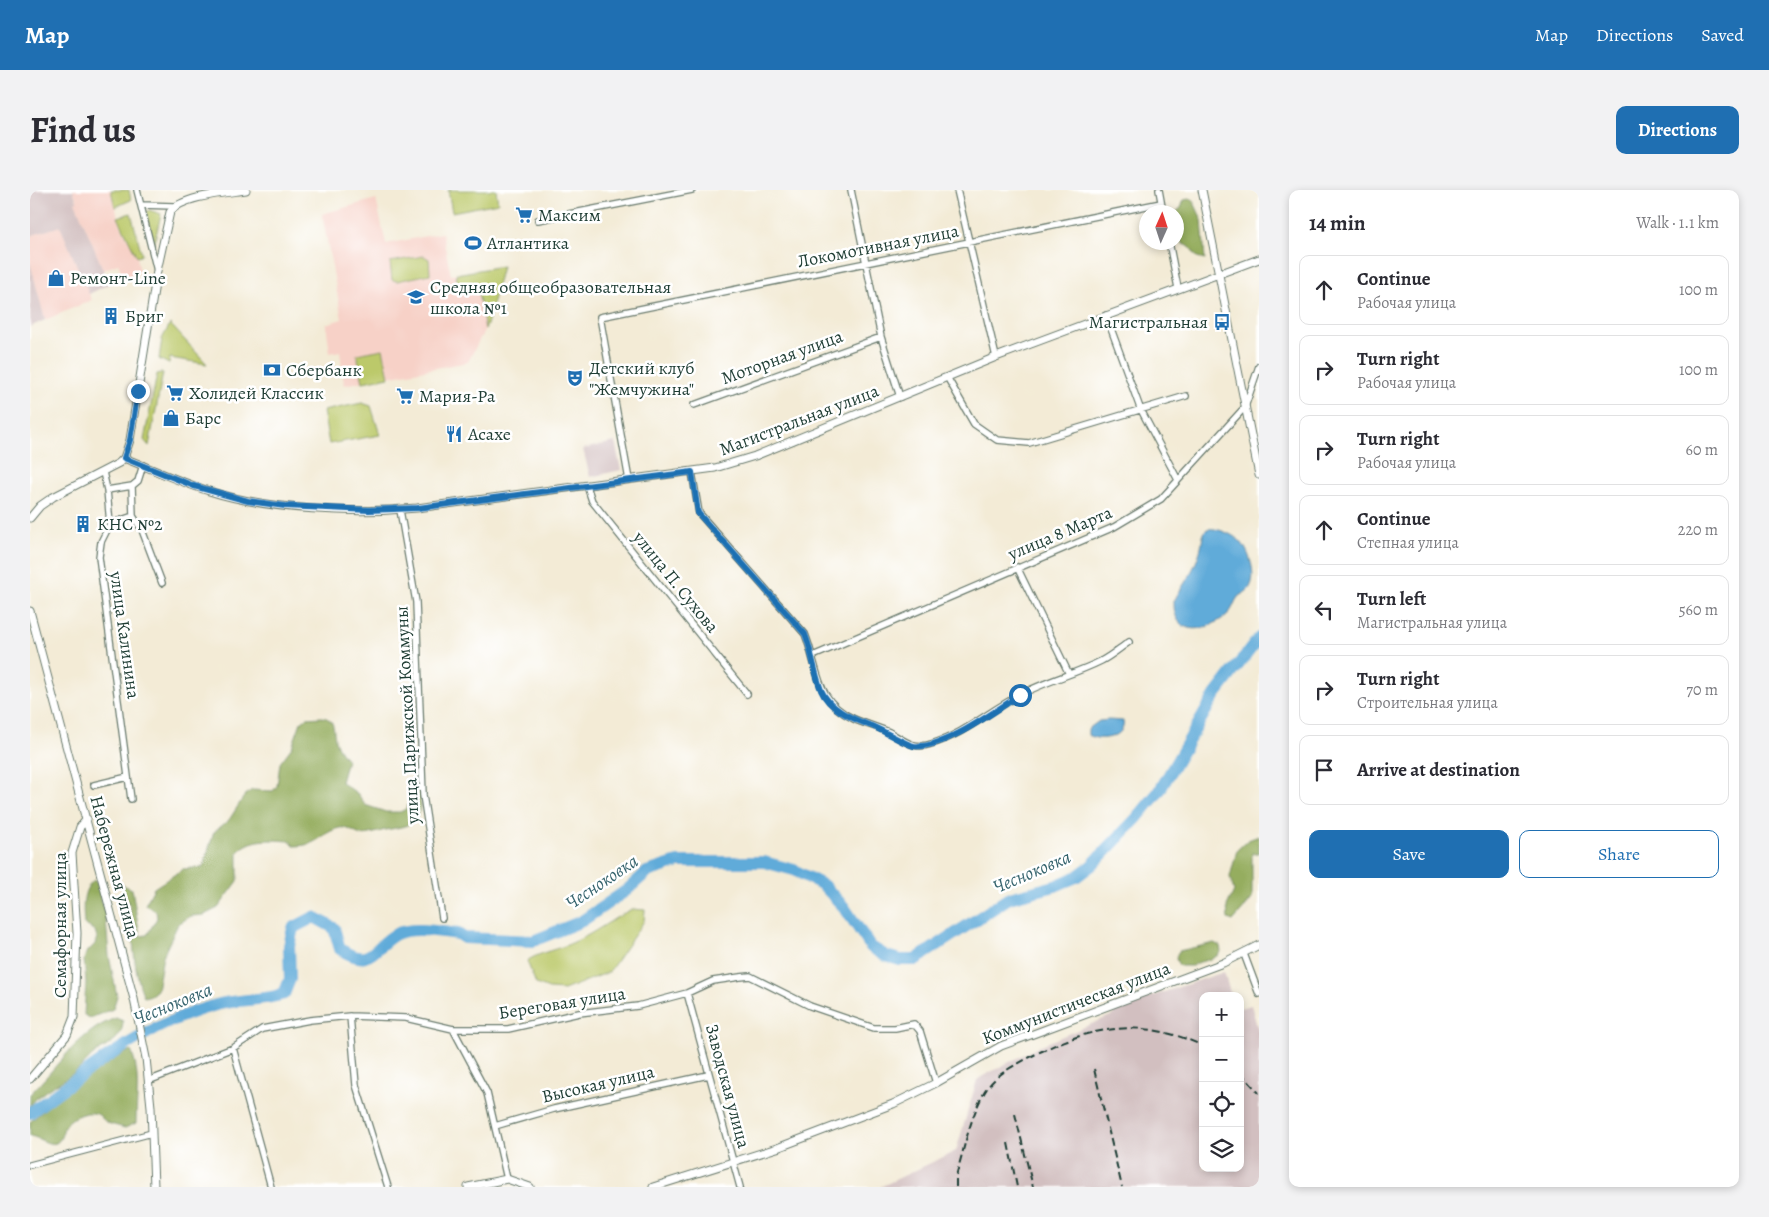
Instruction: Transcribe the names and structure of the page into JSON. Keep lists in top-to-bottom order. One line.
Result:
{"streets":{"street":["Локомотивная улица","Моторная улица","Магистральная улица","улица 8 Марта","улица П. Сухова","улица Калинина","улица Парижской Коммуны","Набережная улица","Семафорная улица","Береговая улица","Коммунистическая улица","Высокая улица","Заводская улица"]},"crossings":[["Локомотивная улица","Магистральная улица"],["Магистральная улица","улица П. Сухова"],["Магистральная улица","улица Парижской Коммуны"],["Набережная улица","Семафорная улица"],["Набережная улица","Береговая улица"],["Береговая улица","Коммунистическая улица"],["Береговая улица","Заводская улица"],["Коммунистическая улица","Заводская улица"],["Высокая улица","Заводская улица"]],"water":["Чесноковка"],"places":{"supermarket":["Максим","Холидей Классик","Мария-Ра"],"sports":["Атлантика"],"shop":["Ремонт-Line","Барс"],"school or university":["Средняя общеобразовательная школа №1"],"building":["Бриг","КНС №2"],"bus stop":["Магистральная"],"bank":["Сбербанк"],"theatre":["Детский клуб \"Жемчужина\""],"restaurant":["Асахе"]},"north":"top","page":{"header":"Map","nav":["Map","Directions","Saved"],"title":"Find us","buttons":["Directions",["Save","Share"]],"heading":["14 min","Walk · 1.1 km"],"list":[["Continue","Рабочая улица","100 m"],["Turn right","Рабочая улица","100 m"],["Turn right","Рабочая улица","60 m"],["Continue","Степная улица","220 m"],["Turn left","Магистральная улица","560 m"],["Turn right","Строительная улица","70 m"],"Arrive at destination"],"map_buttons":["+","−"]}}
